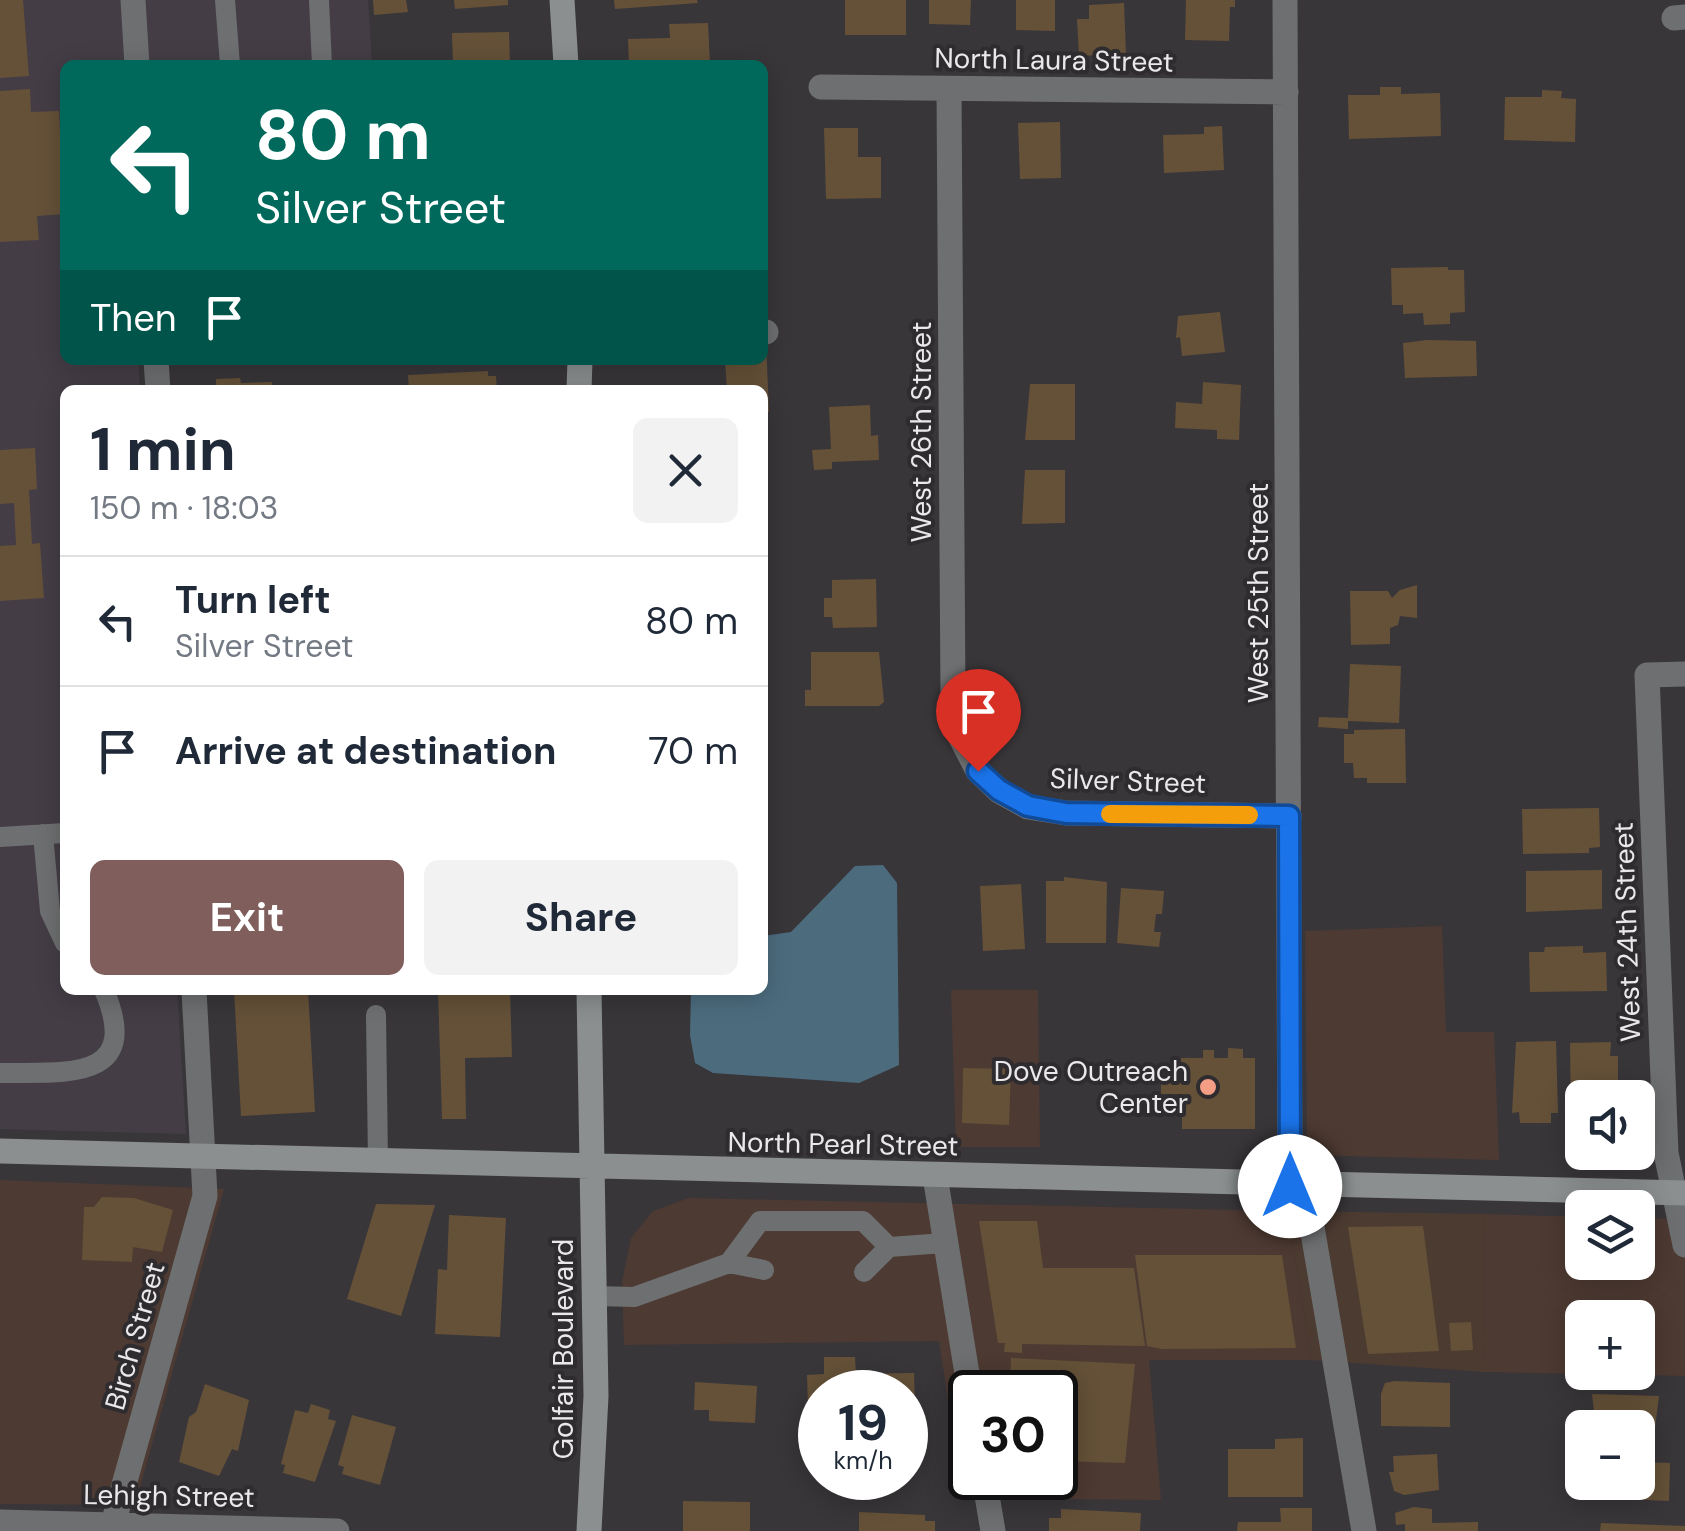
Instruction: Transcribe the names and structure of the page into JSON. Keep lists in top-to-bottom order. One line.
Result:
{"streets":{"street":["North Laura Street","West 26th Street","West 25th Street","Silver Street","West 24th Street","North Pearl Street","Birch Street","Golfair Boulevard","Lehigh Street"]},"crossings":[["North Laura Street","West 26th Street"],["North Laura Street","West 25th Street"],["West 26th Street","Silver Street"],["West 25th Street","Silver Street"],["West 25th Street","North Pearl Street"],["West 24th Street","North Pearl Street"],["North Pearl Street","Birch Street"],["North Pearl Street","Golfair Boulevard"],["Birch Street","Lehigh Street"]],"places":["Dove Outreach Center"],"page":{"turn":["80 m","Silver Street"],"then":"Then","heading":["1 min","150 m · 18:03"],"list":[{"name":"Turn left","note":"Silver Street","value":"80 m"},{"name":"Arrive at destination","value":"70 m"}],"buttons":["Exit","Share"],"map_buttons":["+","−"],"speed":"19 km/h","limit":"30"}}
